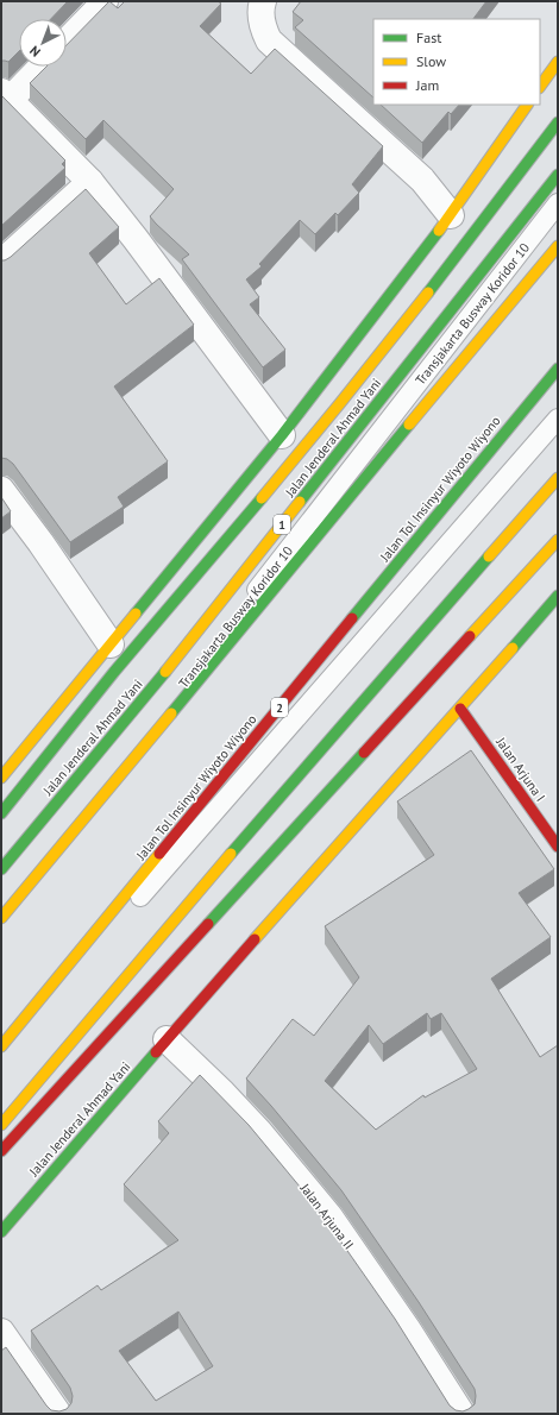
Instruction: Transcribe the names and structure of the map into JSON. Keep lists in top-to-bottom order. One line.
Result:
{"streets":{"main road":["Jalan Jenderal Ahmad Yani","Jalan Tol Insinyur Wiyoto Wiyono","1","2","Jalan Arjuna I"],"street":["Jalan Arjuna II"],"lane":["Transjakarta Busway Koridor 10"]},"crossings":[["Jalan Jenderal Ahmad Yani","Jalan Arjuna I"],["Jalan Jenderal Ahmad Yani","Jalan Arjuna II"]],"legend":["Fast","Slow","Jam"],"north":"bottom left"}
